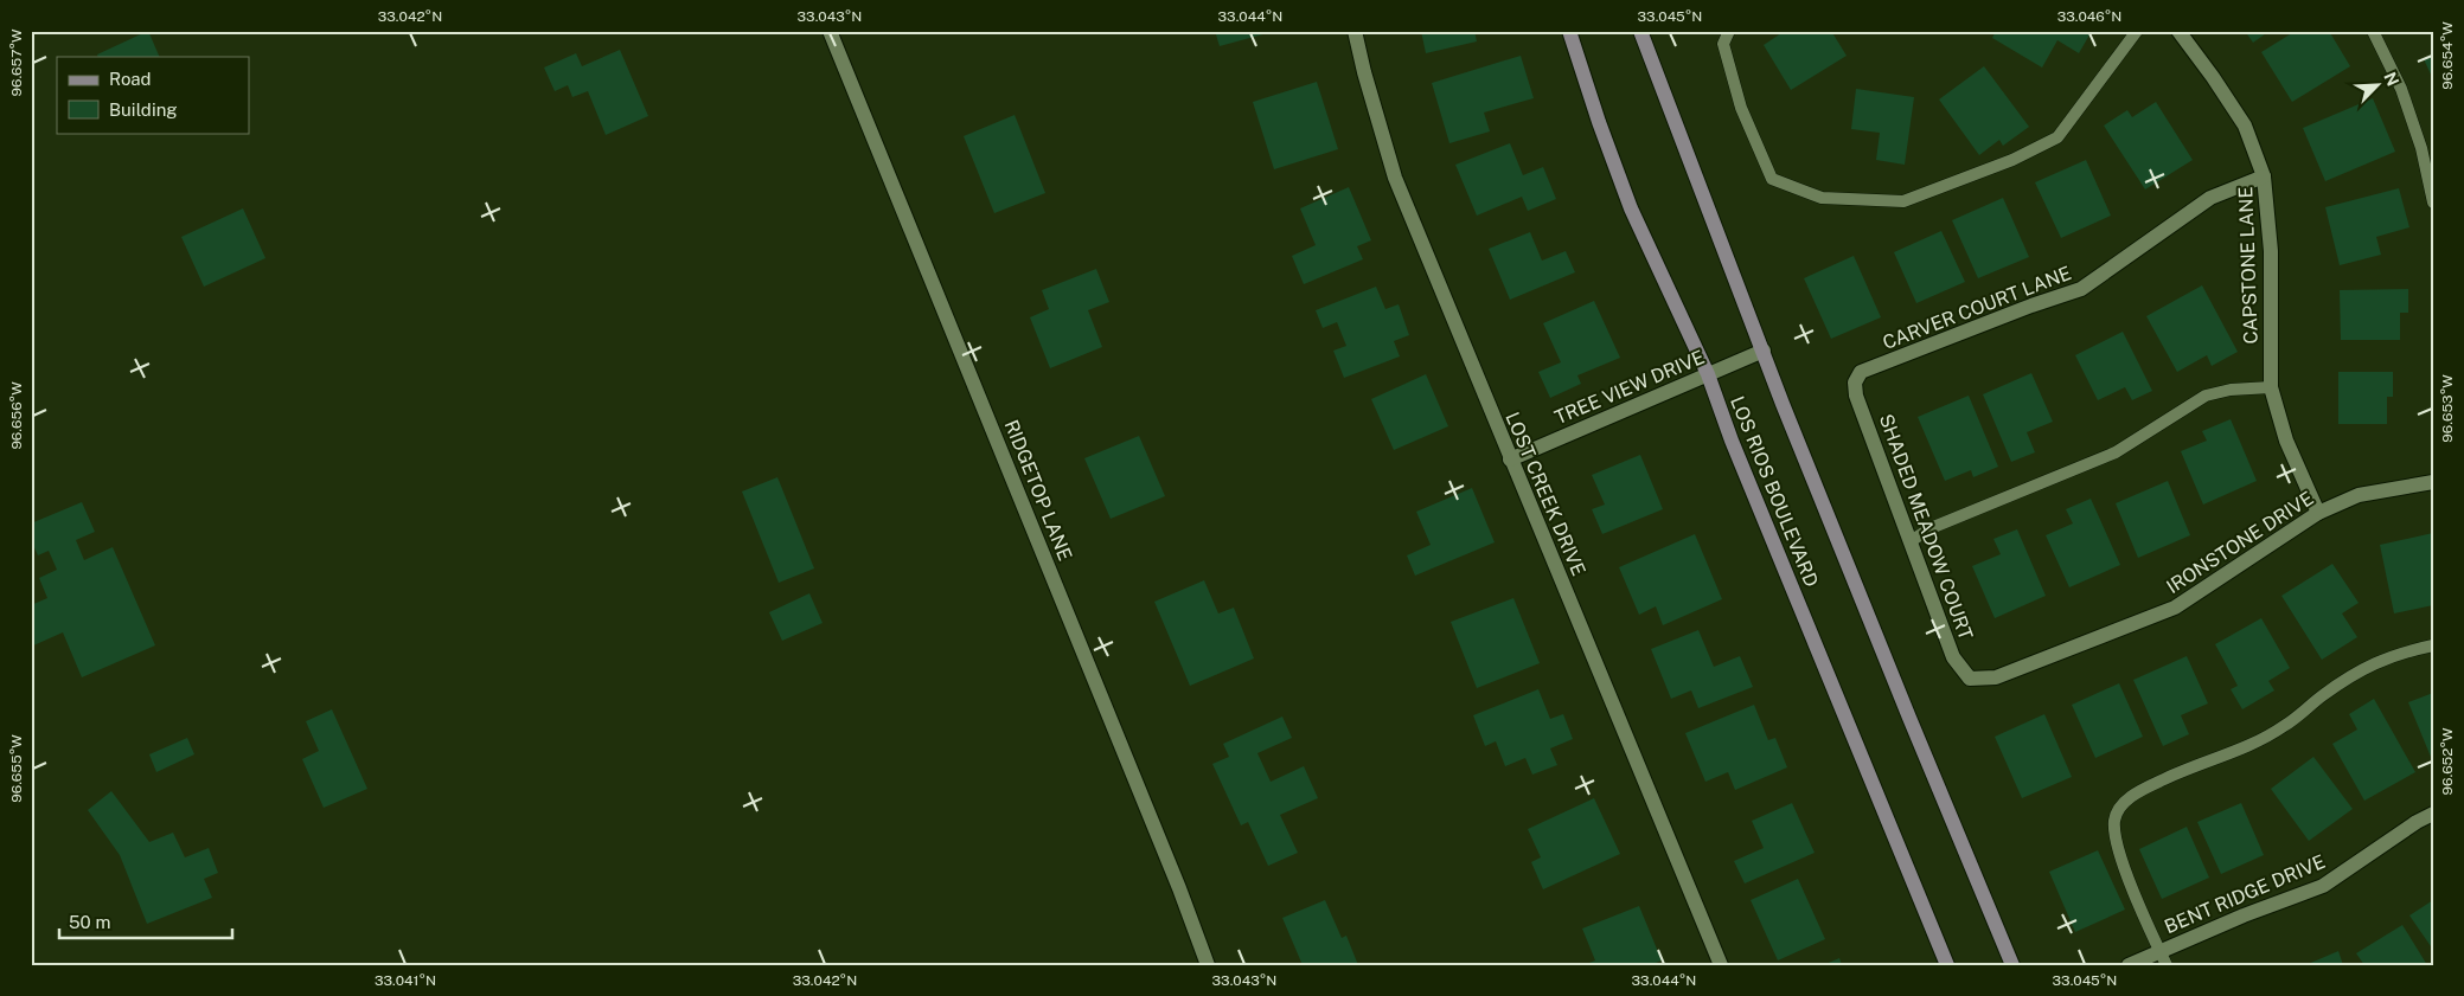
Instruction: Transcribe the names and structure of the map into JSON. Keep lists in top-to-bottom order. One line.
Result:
{"streets":{"main road":["LOS RIOS BOULEVARD"],"street":["CAPSTONE LANE","CARVER COURT LANE","TREE VIEW DRIVE","RIDGETOP LANE","LOST CREEK DRIVE","SHADED MEADOW COURT","IRONSTONE DRIVE","BENT RIDGE DRIVE"]},"crossings":[["CAPSTONE LANE","CARVER COURT LANE"],["CAPSTONE LANE","IRONSTONE DRIVE"],["CARVER COURT LANE","SHADED MEADOW COURT"],["TREE VIEW DRIVE","LOS RIOS BOULEVARD"],["TREE VIEW DRIVE","LOST CREEK DRIVE"],["SHADED MEADOW COURT","IRONSTONE DRIVE"]],"legend":["Road","Building"],"scale_bar":"50 m","north":"top right","coordinates":["33.042°N","33.043°N","33.044°N","33.045°N","33.046°N","96.654°W","96.657°W","96.653°W","96.656°W","96.652°W","96.655°W","33.041°N"]}
